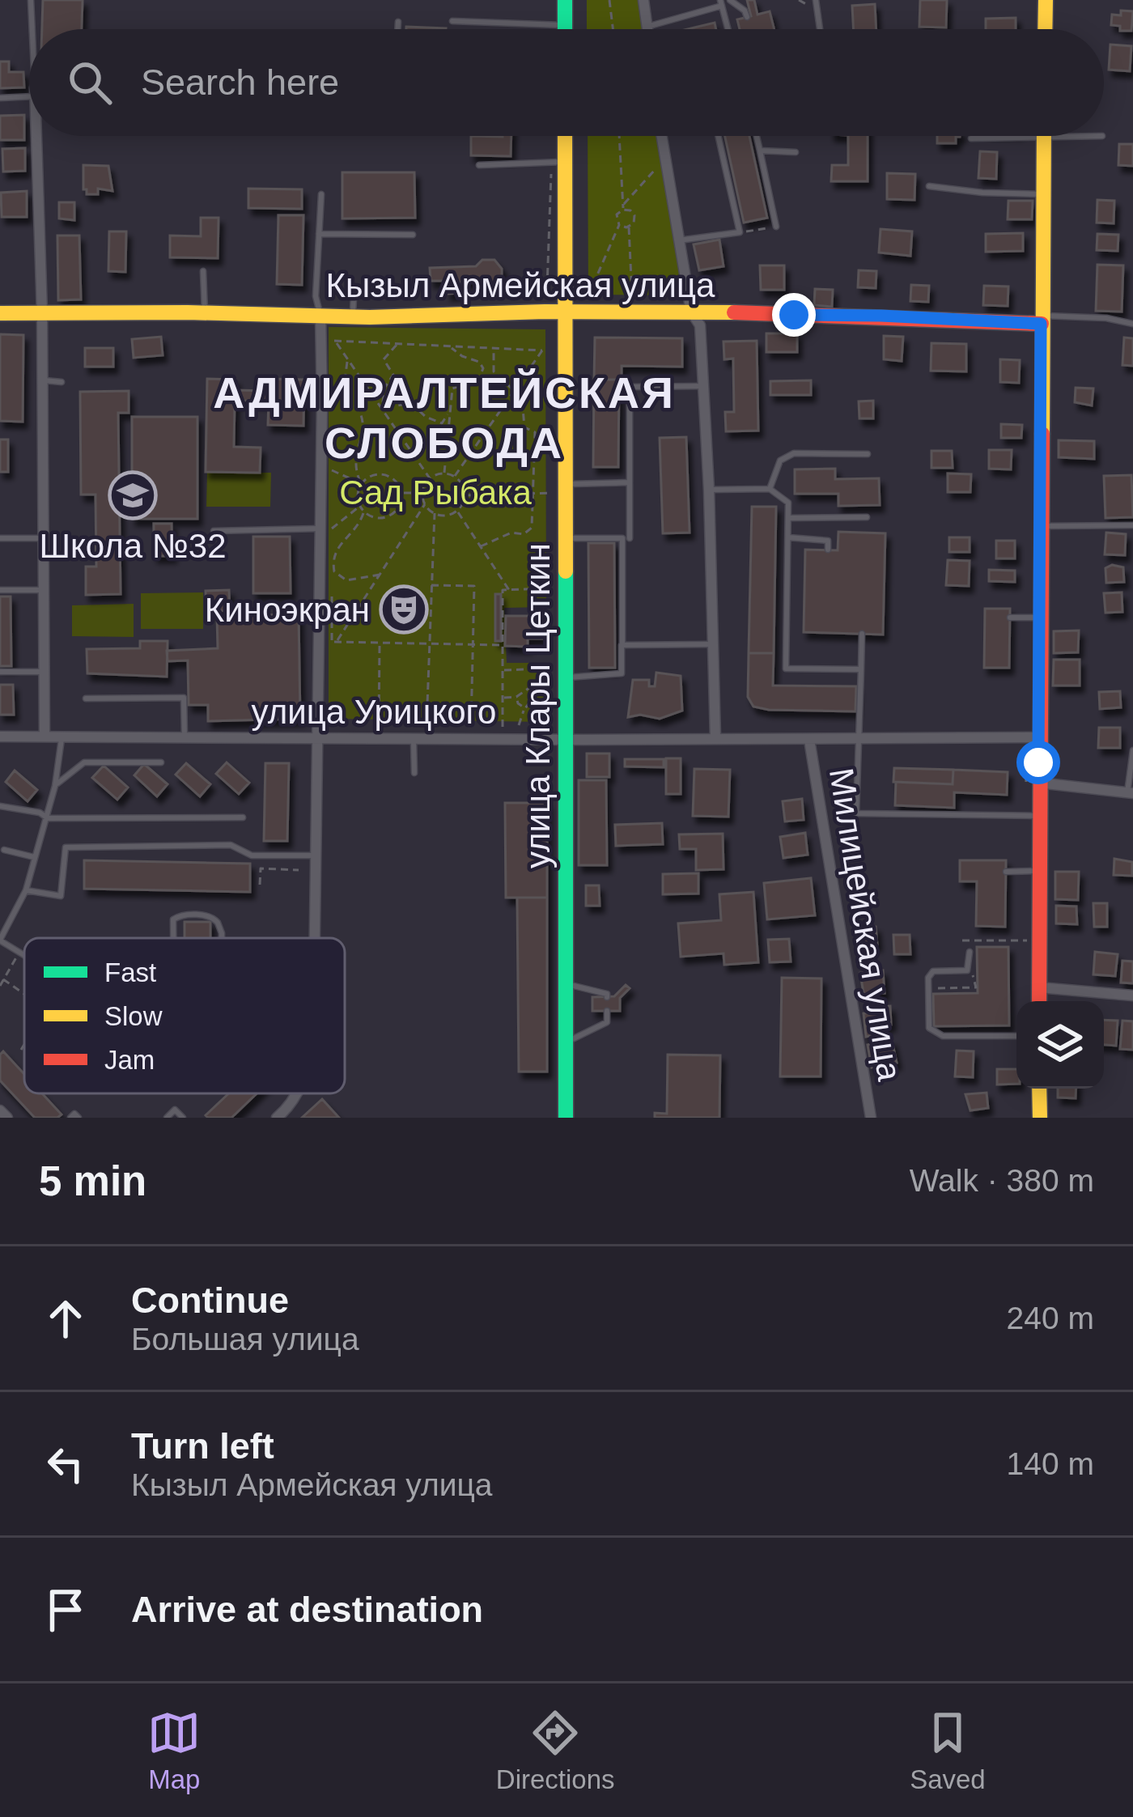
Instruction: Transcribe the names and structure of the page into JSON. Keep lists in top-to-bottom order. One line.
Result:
{"streets":{"street":["Кызыл Армейская улица","улица Клары Цеткин","улица Урицкого","Милицейская улица"]},"crossings":[["Кызыл Армейская улица","улица Клары Цеткин"],["улица Клары Цеткин","улица Урицкого"],["улица Урицкого","Милицейская улица"]],"districts":["АДМИРАЛТЕЙСКАЯ СЛОБОДА"],"parks":["Сад Рыбака"],"places":{"school or university":["Школа №32"],"theatre":["Киноэкран"]},"legend":["Fast","Slow","Jam"],"page":{"search":"Search here","heading":["5 min","Walk · 380 m"],"list":[["Continue","Большая улица","240 m"],["Turn left","Кызыл Армейская улица","140 m"],"Arrive at destination"],"nav":["Map","Directions","Saved"]}}
